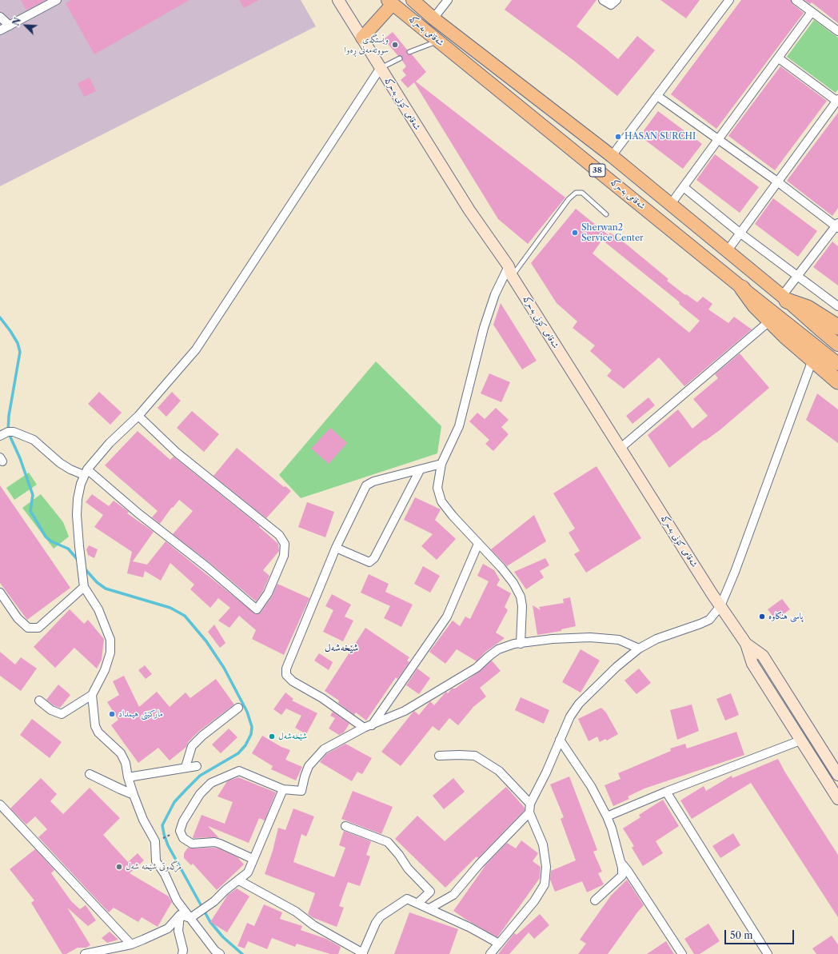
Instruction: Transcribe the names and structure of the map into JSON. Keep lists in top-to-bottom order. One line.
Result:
{"streets":{"main road":["شەقامی بەحرکە","38"],"street":["شەقامی کۆنی بەحرکە"]},"districts":["شێخەشەل"],"places":["وێستگەی سووتەمەنی ڕەوا","HASAN SURCHI","Sherwan2 Service Center","پاسی هنكاوه‌","مارکێتی هیمداد","شێخه‌شه‌ل","مزگەوتی شێخە شەل"],"scale_bar":"50 m","north":"top left"}
